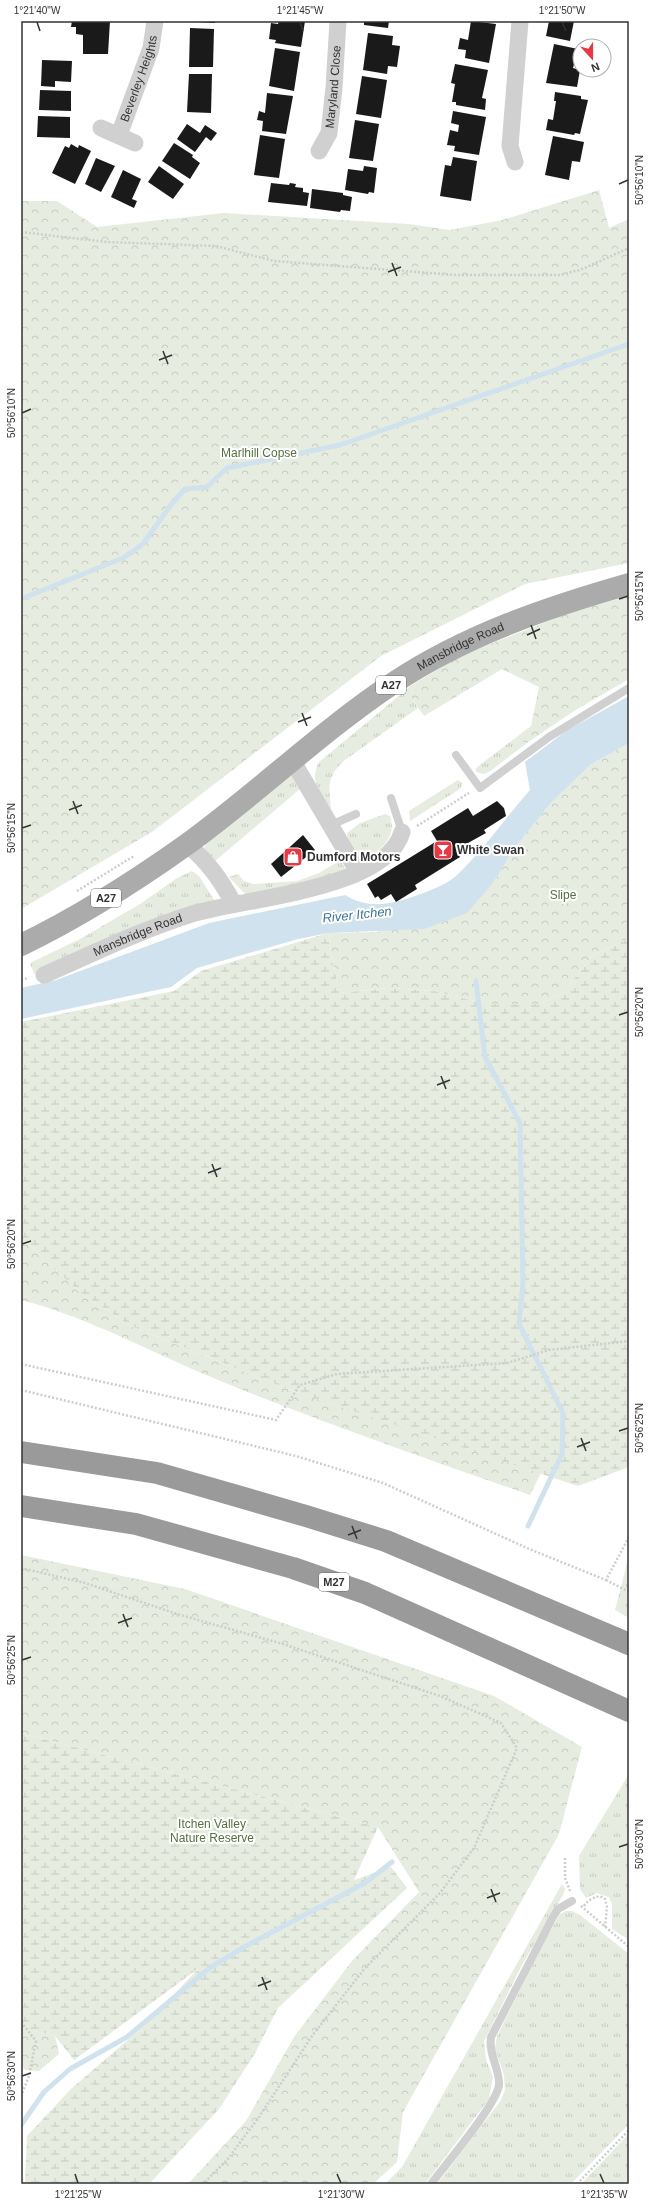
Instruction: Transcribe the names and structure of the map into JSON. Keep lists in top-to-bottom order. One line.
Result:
{"streets":{"highway":["M27"],"main road":["Mansbridge Road","A27"],"street":["Beverley Heights","Maryland Close"]},"water":["River Itchen"],"parks":["Marlhill Copse","Slipe","Itchen Valley Nature Reserve"],"places":{"bar":["White Swan"],"shop":["Dumford Motors"]},"north":"bottom","coordinates":["1°21'40\"W","1°21'45\"W","1°21'50\"W","50°56'10\"N","50°56'15\"N","50°56'20\"N","50°56'25\"N","50°56'30\"N","1°21'25\"W","1°21'30\"W","1°21'35\"W"]}
